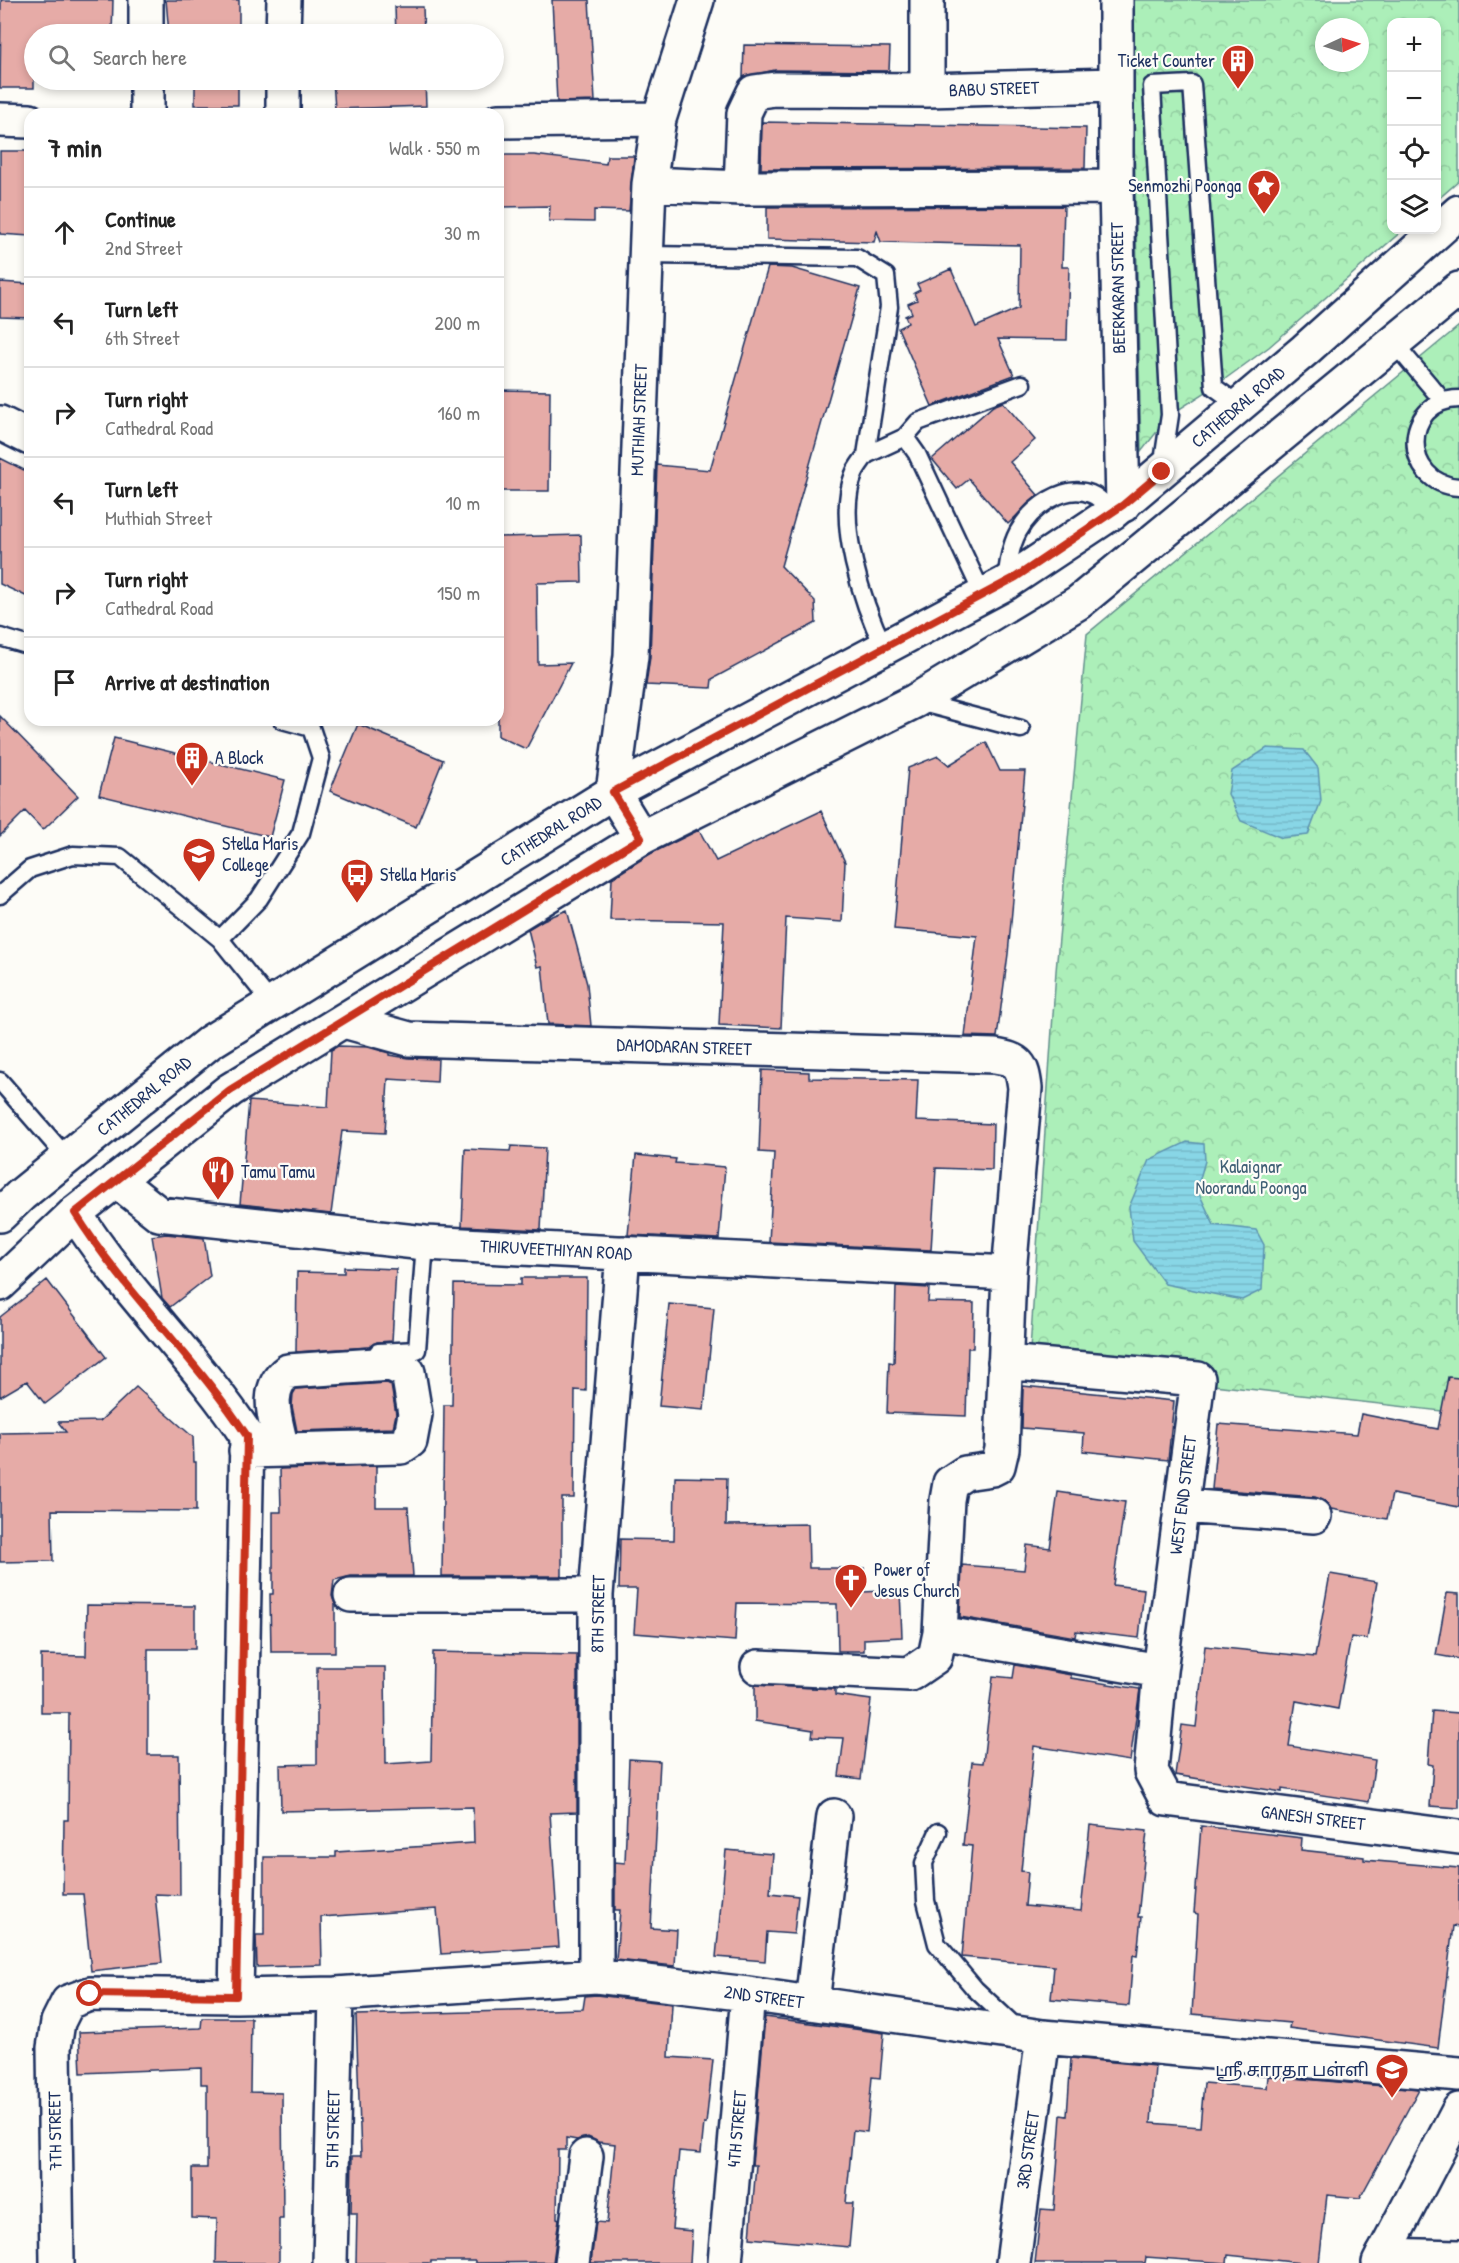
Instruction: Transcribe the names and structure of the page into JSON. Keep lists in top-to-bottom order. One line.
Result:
{"streets":{"street":["BABU STREET","BEERKARAN STREET","CATHEDRAL ROAD","MUTHIAH STREET","DAMODARAN STREET","THIRUVEETHIYAN ROAD","WEST END STREET","8TH STREET","GANESH STREET","2ND STREET","5TH STREET","4TH STREET","7TH STREET","3RD STREET"]},"crossings":[["BABU STREET","BEERKARAN STREET"],["BEERKARAN STREET","CATHEDRAL ROAD"],["CATHEDRAL ROAD","MUTHIAH STREET"],["DAMODARAN STREET","THIRUVEETHIYAN ROAD"],["THIRUVEETHIYAN ROAD","8TH STREET"],["WEST END STREET","GANESH STREET"],["8TH STREET","2ND STREET"],["2ND STREET","5TH STREET"],["2ND STREET","4TH STREET"],["2ND STREET","7TH STREET"],["2ND STREET","3RD STREET"]],"parks":["Kalaignar Noorandu Poonga"],"places":{"building":["Ticket Counter","A Block"],"place":["Senmozhi Poonga"],"school or university":["Stella Maris College","ஸ்ரீ சாரதா பள்ளி"],"bus stop":["Stella Maris"],"restaurant":["Tamu Tamu"],"church":["Power of Jesus Church"]},"north":"right","page":{"map_buttons":["+","−"],"search":"Search here","heading":["7 min","Walk · 550 m"],"list":[["Continue","2nd Street","30 m"],["Turn left","6th Street","200 m"],["Turn right","Cathedral Road","160 m"],["Turn left","Muthiah Street","10 m"],["Turn right","Cathedral Road","150 m"],"Arrive at destination"]}}
